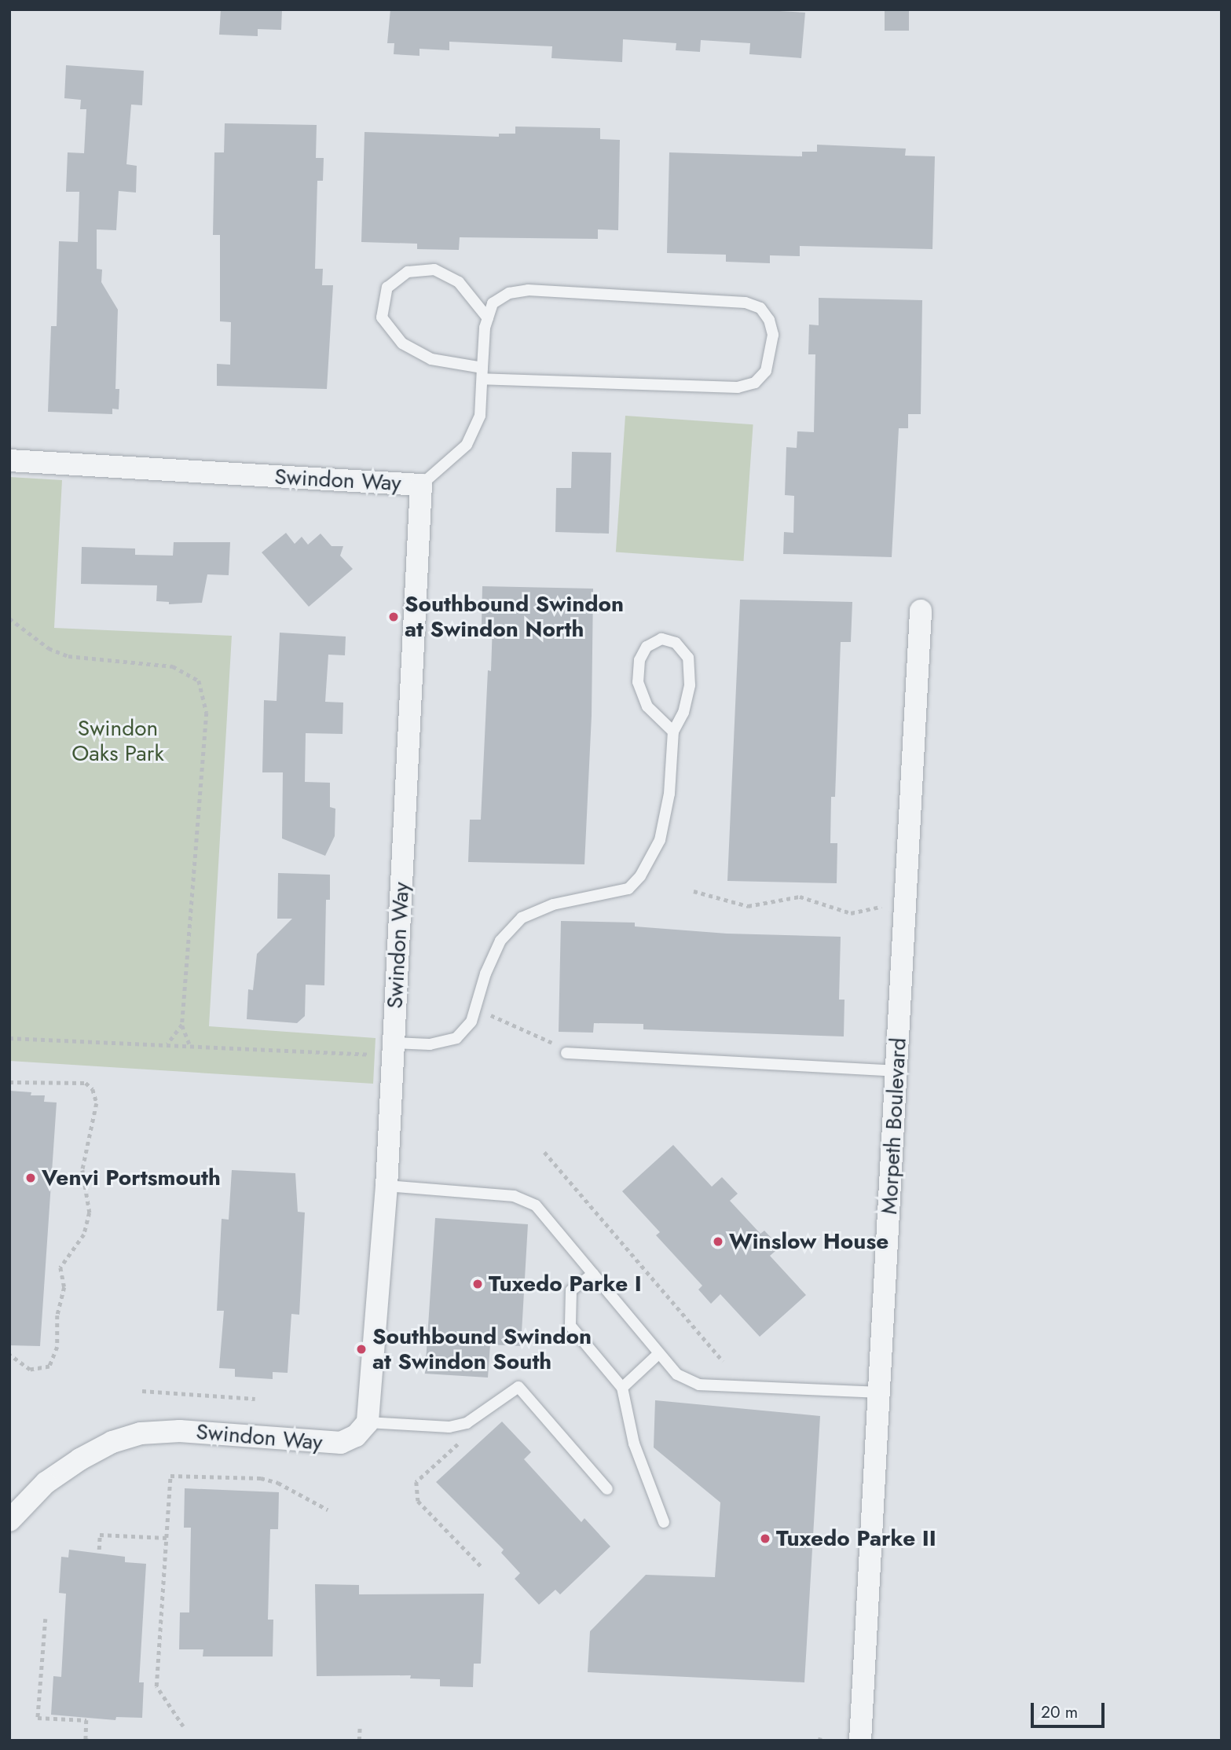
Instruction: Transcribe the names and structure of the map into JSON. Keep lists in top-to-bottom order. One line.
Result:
{"streets":{"street":["Swindon Way","Morpeth Boulevard"]},"parks":["Swindon Oaks Park"],"places":["Southbound Swindon at Swindon North","Venvi Portsmouth","Winslow House","Tuxedo Parke I","Southbound Swindon at Swindon South","Tuxedo Parke II"],"scale_bar":"20 m"}
